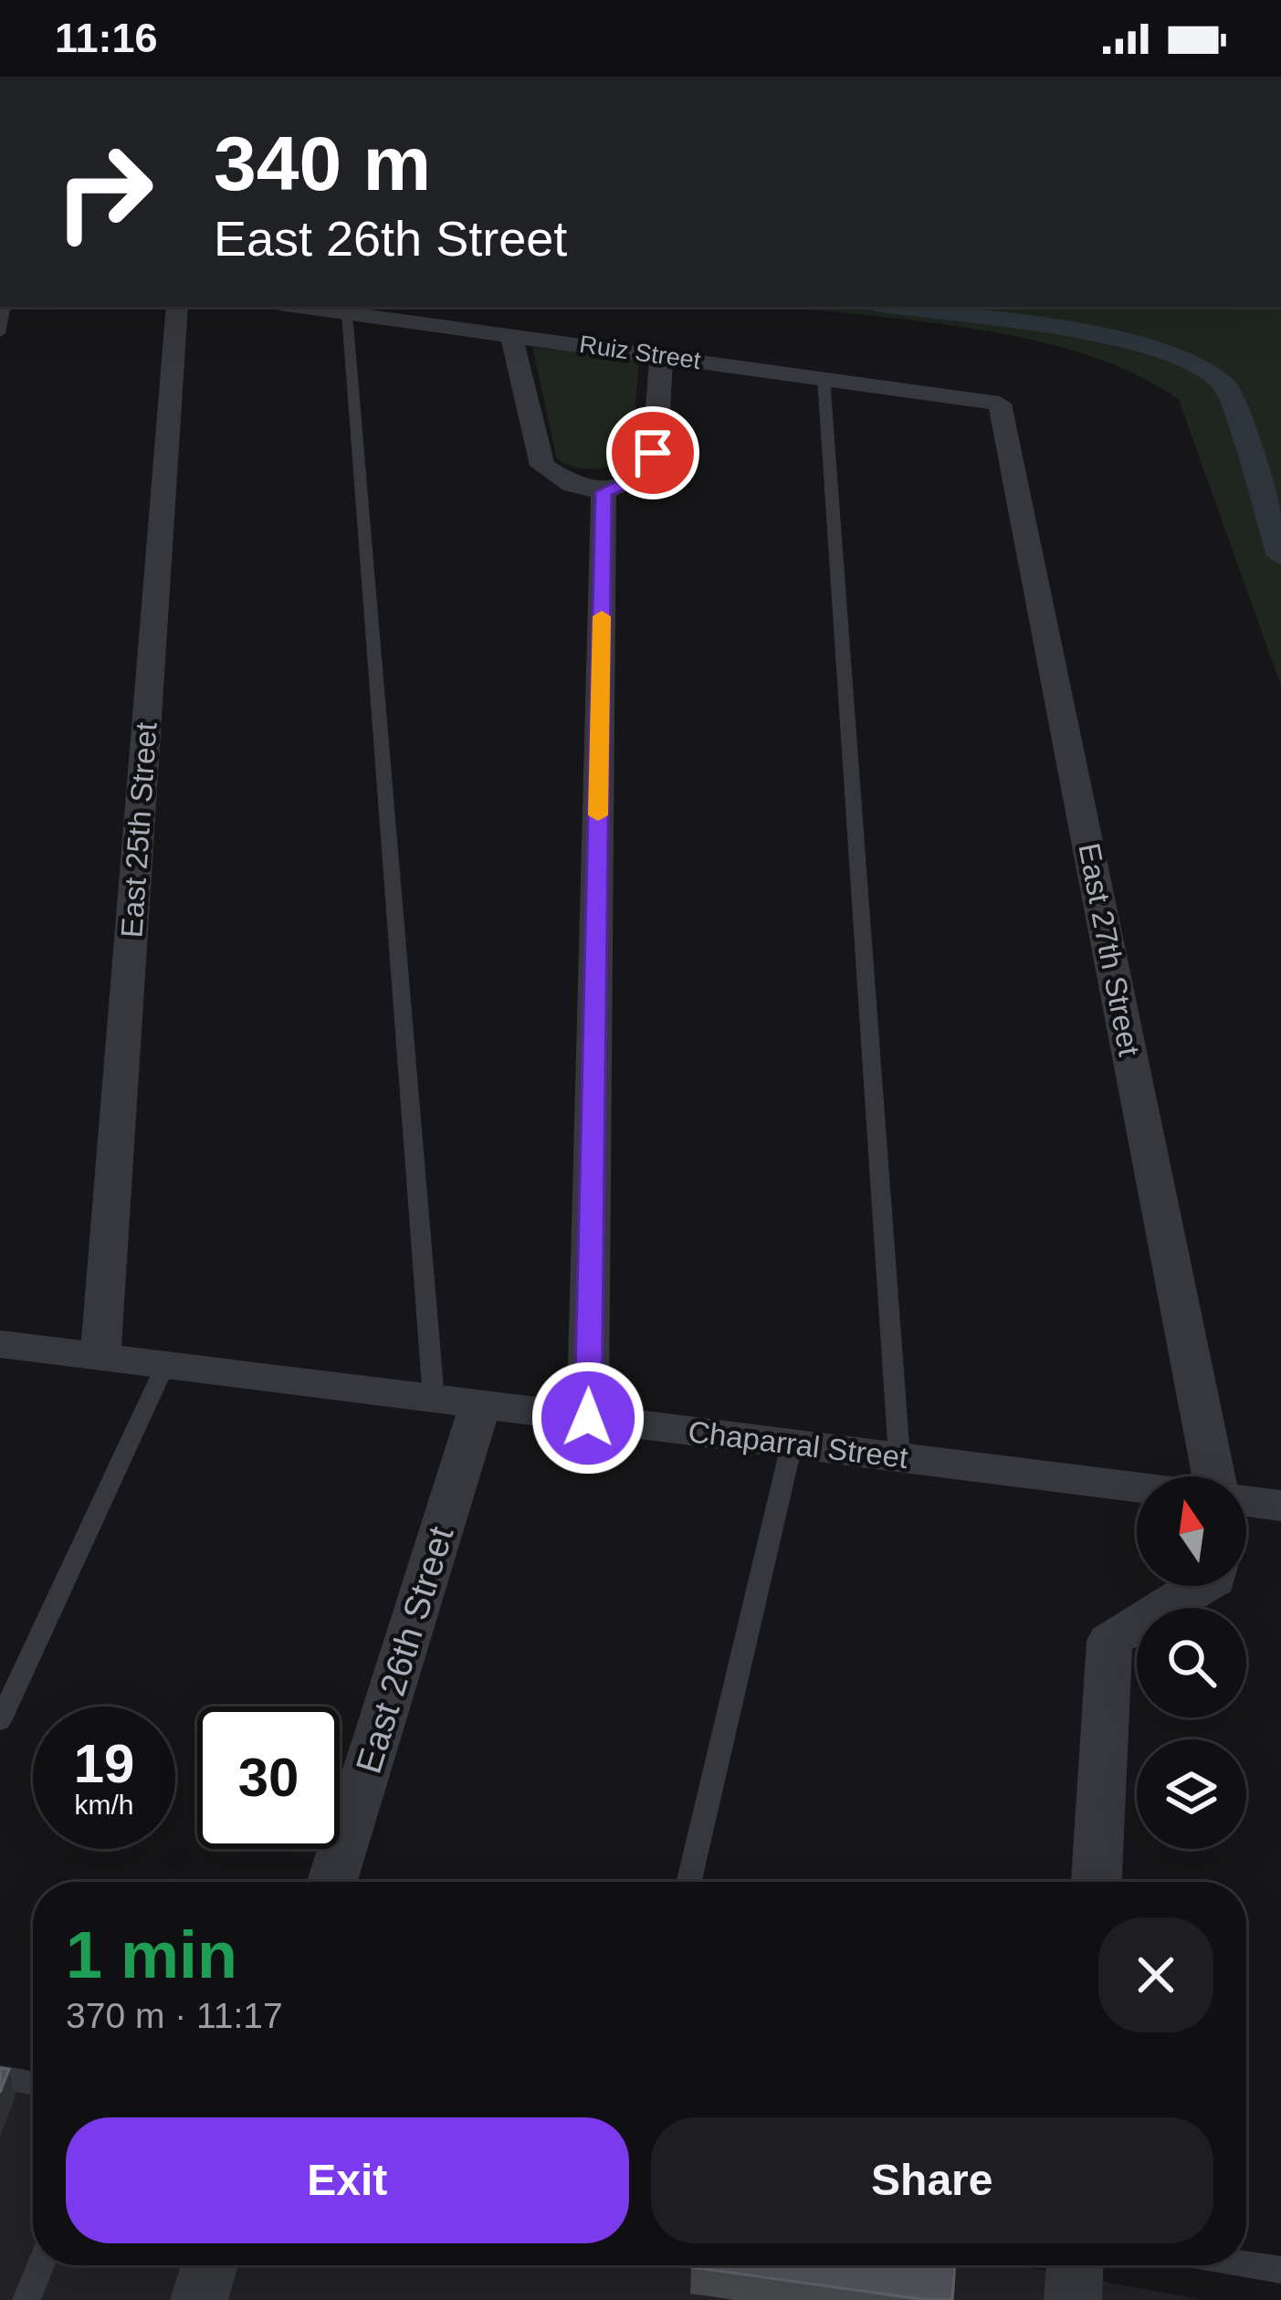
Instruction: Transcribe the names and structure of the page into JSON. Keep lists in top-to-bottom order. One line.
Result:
{"streets":{"street":["Ruiz Street","East 25th Street","East 27th Street","Chaparral Street","East 26th Street"]},"crossings":[["Ruiz Street","East 27th Street"],["East 25th Street","Chaparral Street"],["Chaparral Street","East 26th Street"]],"north":"top","page":{"status":"11:16","turn":["340 m","East 26th Street"],"speed":"19 km/h","limit":"30","heading":["1 min","370 m · 11:17"],"buttons":["Exit","Share"]}}
